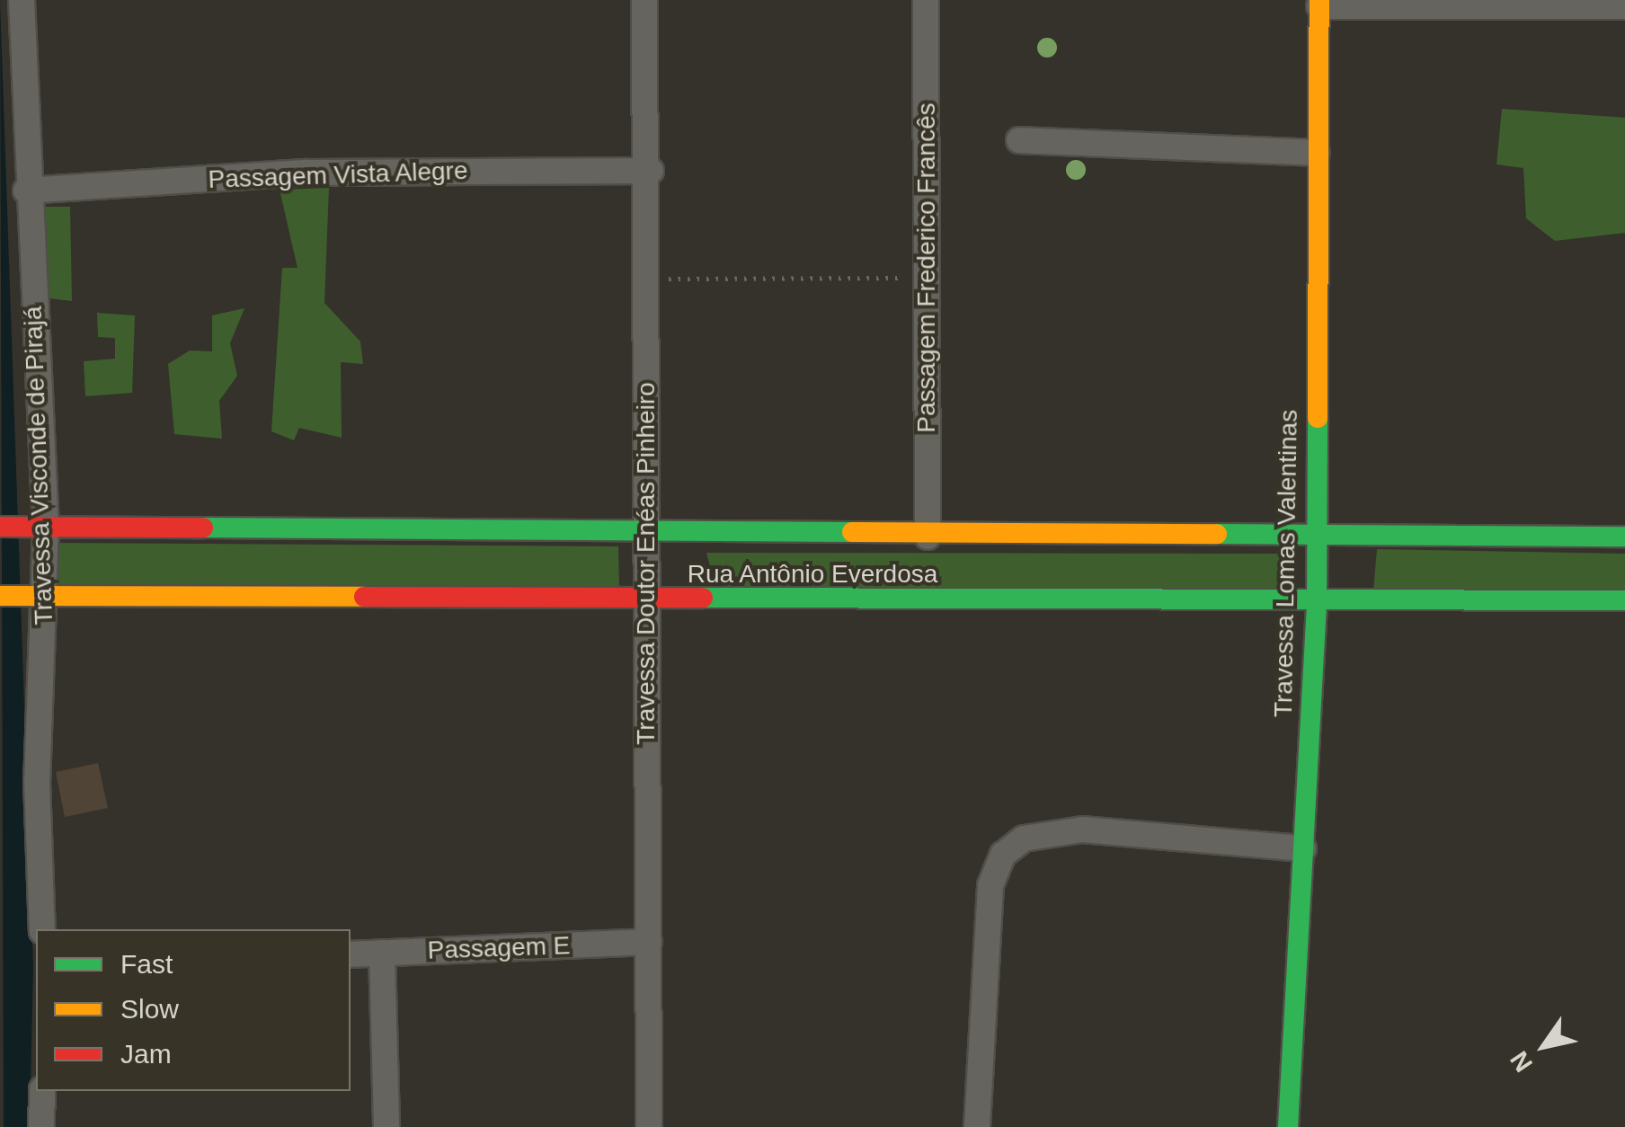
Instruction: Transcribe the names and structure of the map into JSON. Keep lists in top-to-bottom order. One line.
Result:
{"streets":{"street":["Passagem Vista Alegre","Passagem Frederico Francês","Travessa Visconde de Pirajá","Travessa Doutor Enéas Pinheiro","Travessa Lomas Valentinas","Rua Antônio Everdosa","Passagem E"]},"crossings":[["Passagem Vista Alegre","Travessa Visconde de Pirajá"],["Passagem Vista Alegre","Travessa Doutor Enéas Pinheiro"],["Passagem Frederico Francês","Rua Antônio Everdosa"],["Travessa Visconde de Pirajá","Rua Antônio Everdosa"],["Travessa Doutor Enéas Pinheiro","Rua Antônio Everdosa"],["Travessa Doutor Enéas Pinheiro","Passagem E"],["Travessa Lomas Valentinas","Rua Antônio Everdosa"]],"legend":["Fast","Slow","Jam"],"north":"bottom left"}
